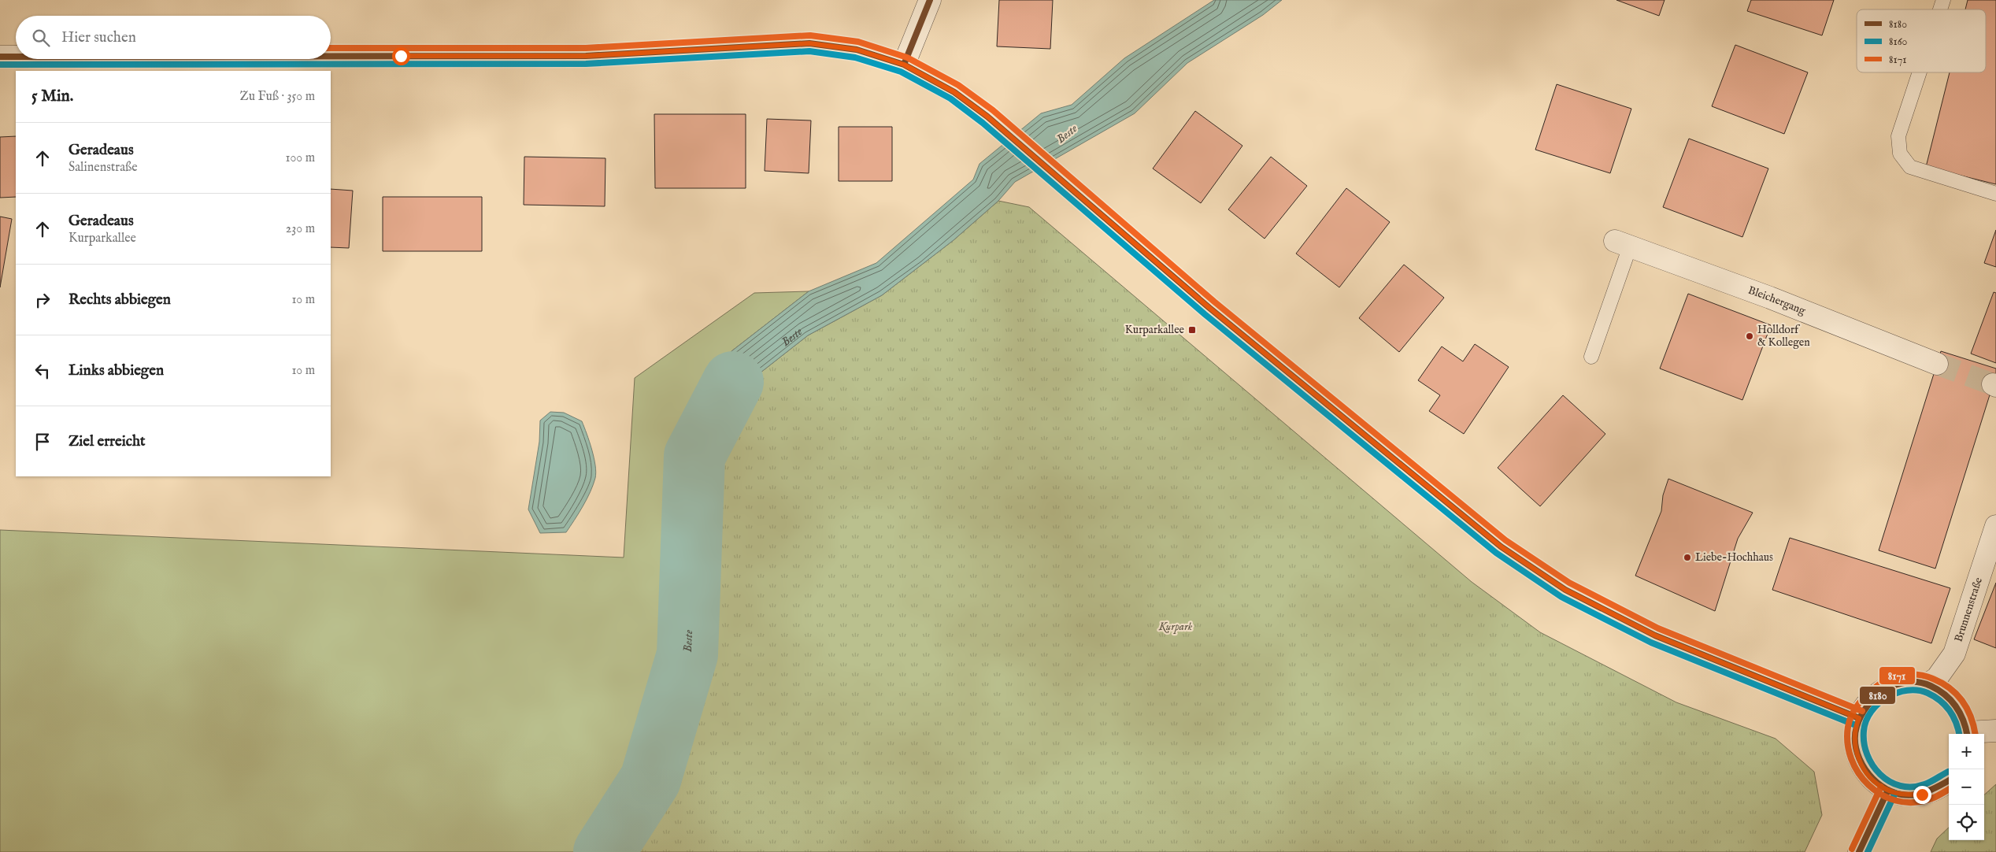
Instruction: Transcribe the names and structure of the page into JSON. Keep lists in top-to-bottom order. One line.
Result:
{"streets":{"street":["Bleichergang","Brunnenstraße"]},"water":["Beste"],"parks":["Kurpark"],"places":{"transit":["Kurparkallee"],"other":["Holldorf & Kollegen","Liebe-Hochhaus"]},"lines":["transit line 8180","transit line 8171","transit line 8160"],"legend":["8180","8160","8171"],"page":{"search":"Hier suchen","heading":["5 Min.","Zu Fuß · 350 m"],"list":[["Geradeaus","Salinenstraße","100 m"],["Geradeaus","Kurparkallee","230 m"],["Rechts abbiegen","10 m"],["Links abbiegen","10 m"],"Ziel erreicht"],"map_buttons":["+","−"]}}
